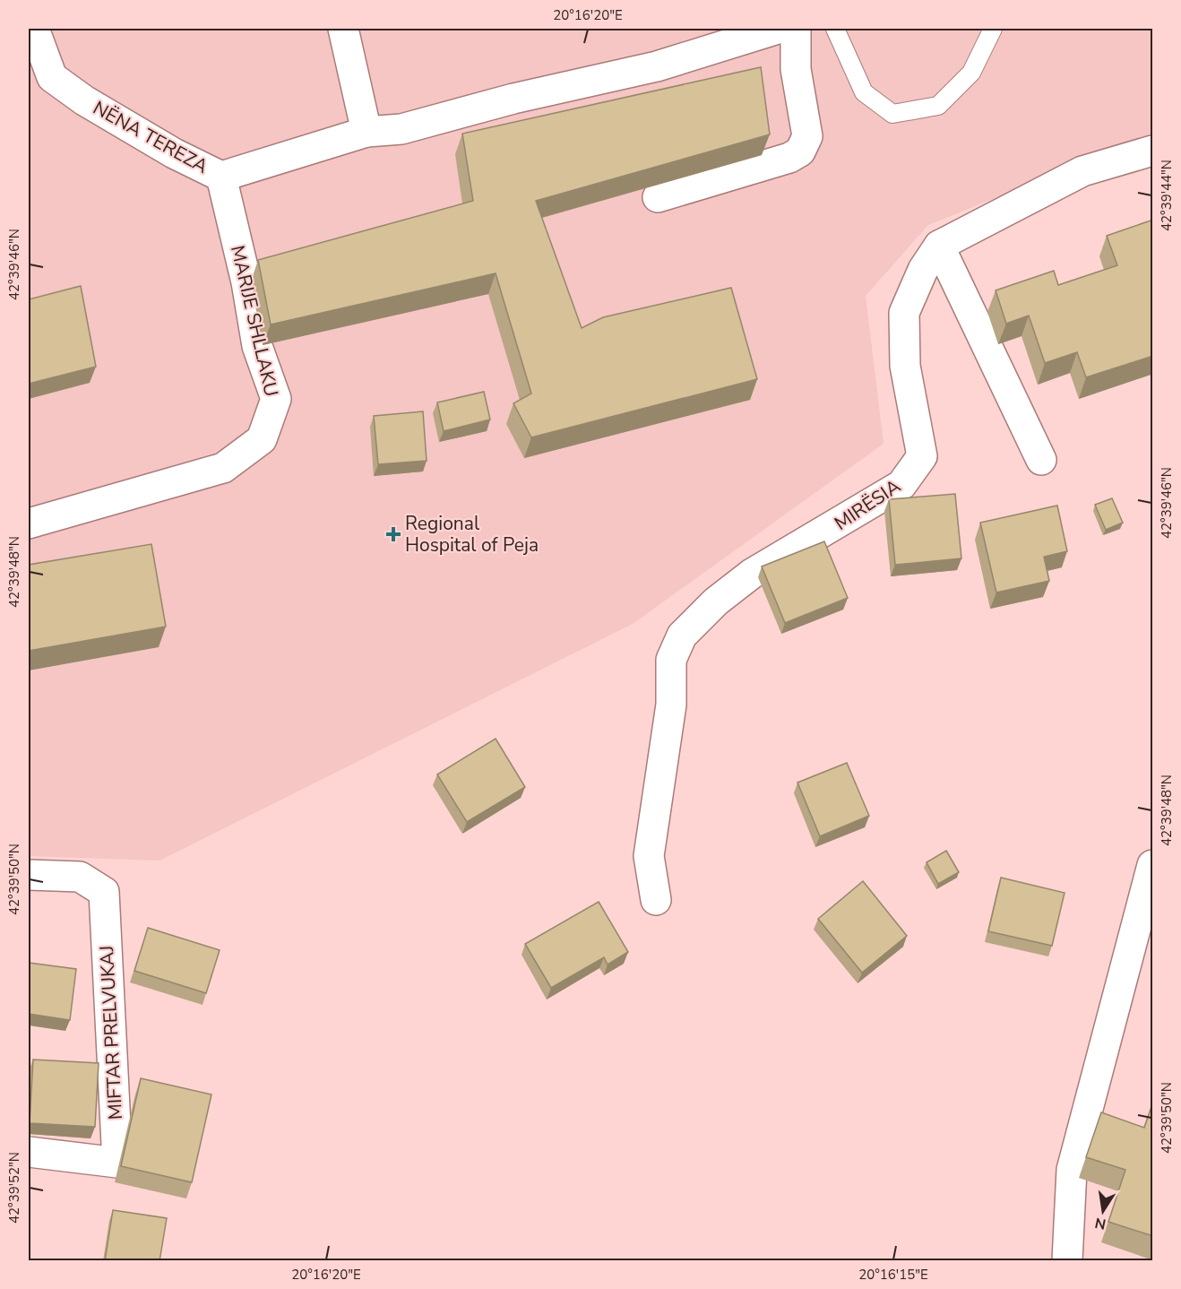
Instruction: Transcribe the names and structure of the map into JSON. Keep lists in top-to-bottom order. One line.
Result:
{"streets":{"street":["NËNA TEREZA","MARIJE SHLLAKU","MIRËSIA","MIFTAR PRELVUKAJ"]},"crossings":[["NËNA TEREZA","MARIJE SHLLAKU"]],"places":{"health":["Regional Hospital of Peja"]},"north":"bottom","coordinates":["20°16'20\"E","42°39'44\"N","42°39'46\"N","42°39'48\"N","42°39'50\"N","42°39'52\"N","20°16'15\"E"]}
